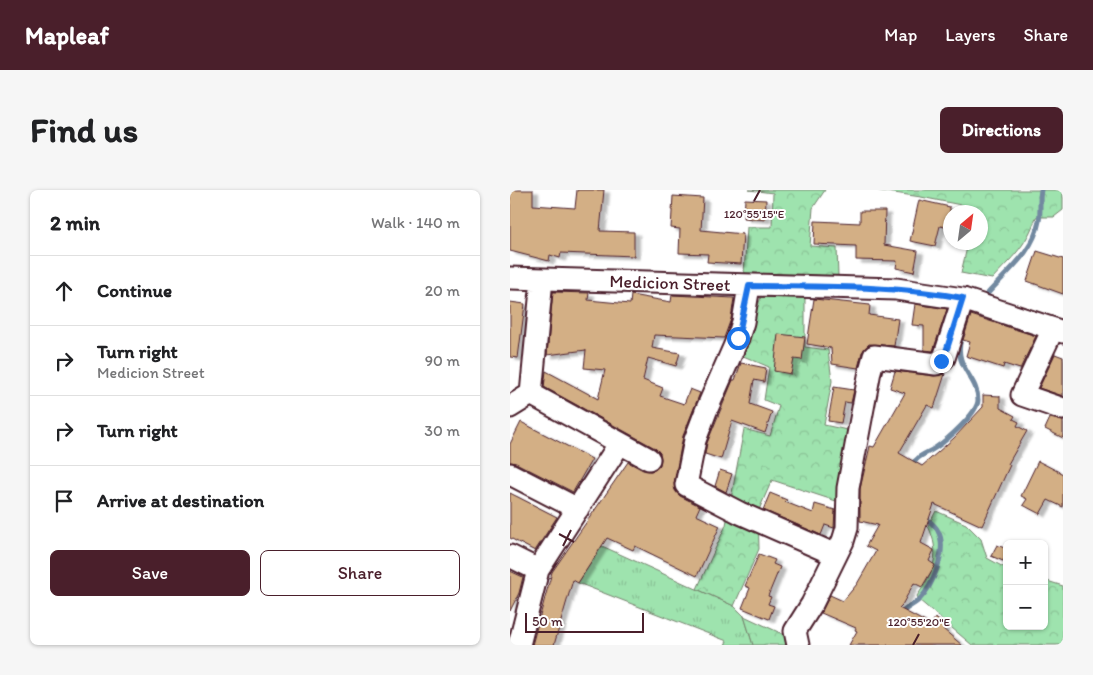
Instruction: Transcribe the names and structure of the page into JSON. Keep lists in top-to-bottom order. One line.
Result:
{"streets":{"street":["Medicion Street"]},"scale_bar":"50 m","north":"top right","page":{"header":"Mapleaf","nav":["Map","Layers","Share"],"buttons":["Directions",["Save","Share"]],"title":"Find us","heading":["2 min","Walk · 140 m"],"list":[["Continue","20 m"],["Turn right","Medicion Street","90 m"],["Turn right","30 m"],"Arrive at destination"],"map_buttons":["+","−"],"scale":"50 m"},"coordinates":["120°55'15\"E","120°55'20\"E"]}
